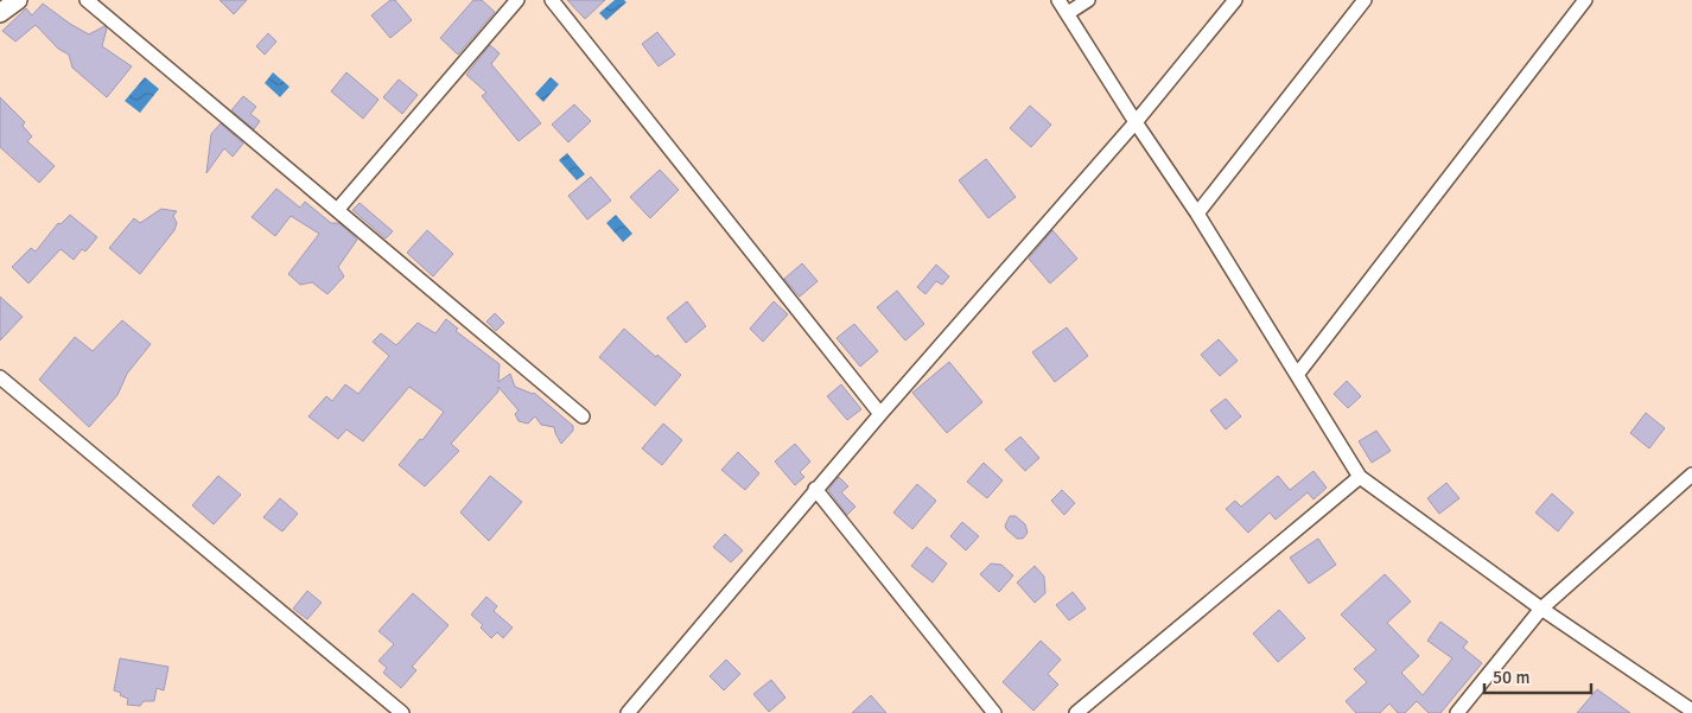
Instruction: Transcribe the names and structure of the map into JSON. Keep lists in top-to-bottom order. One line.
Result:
{"scale_bar":"50 m"}
